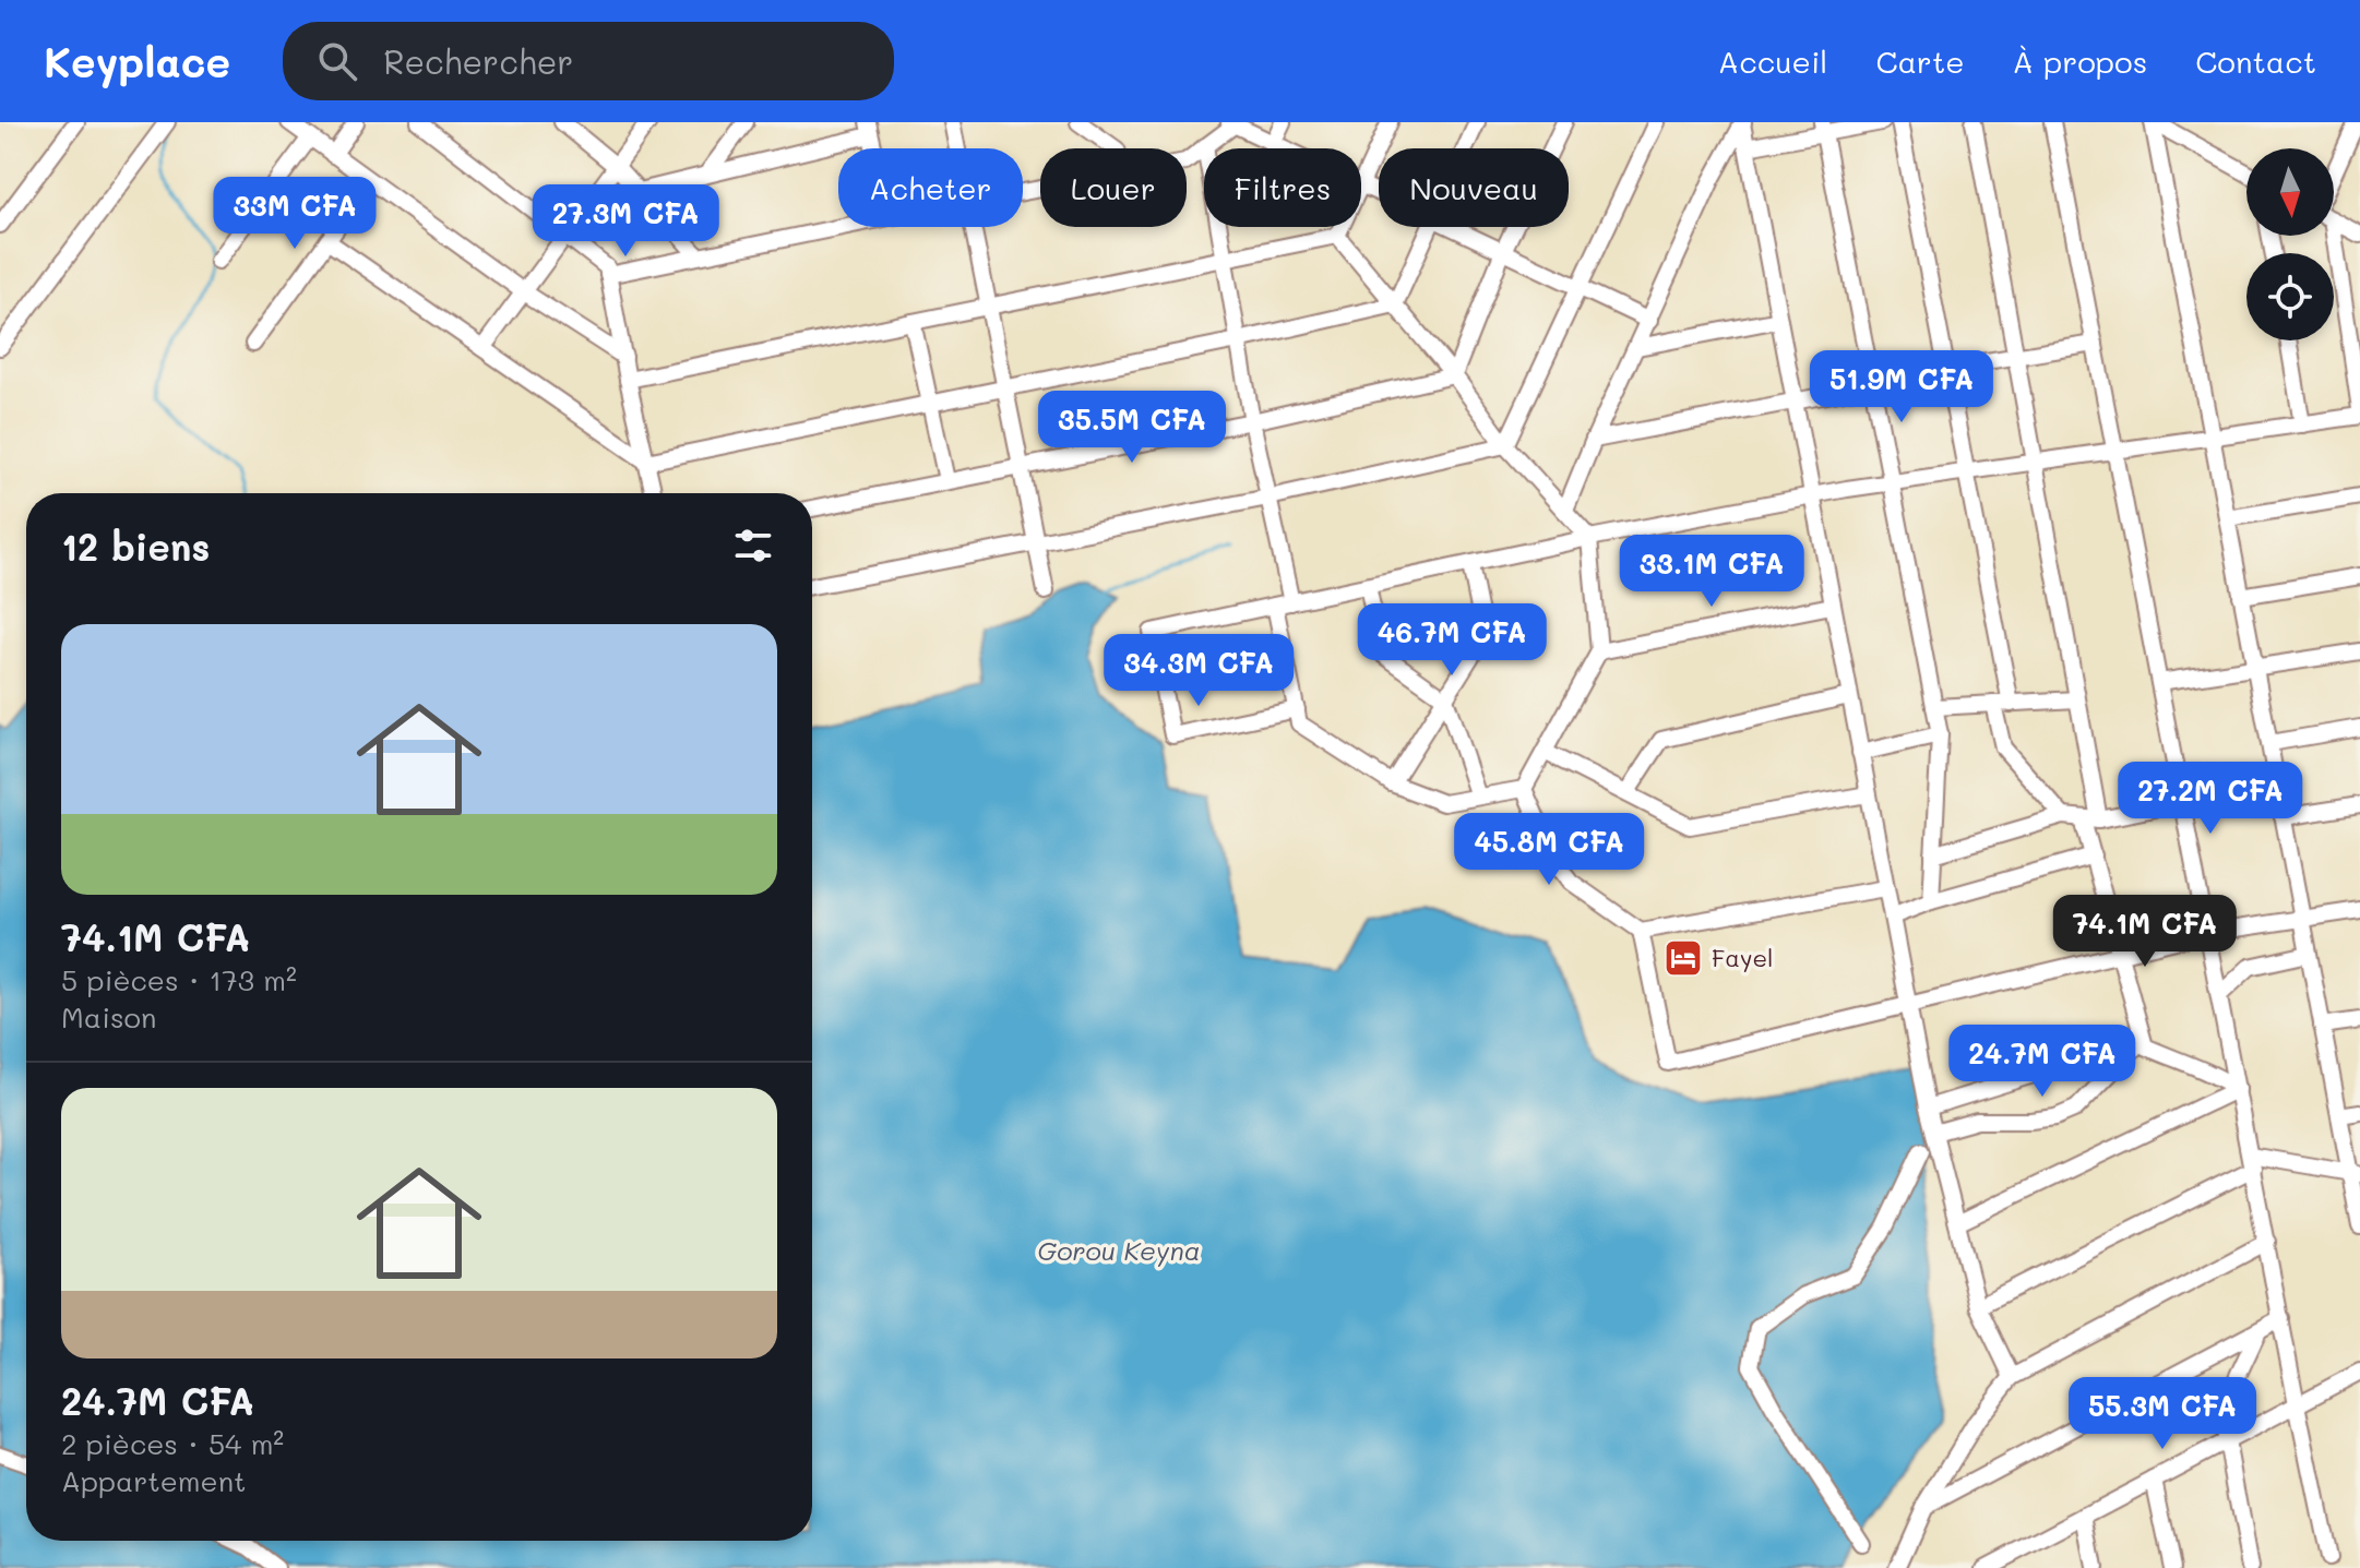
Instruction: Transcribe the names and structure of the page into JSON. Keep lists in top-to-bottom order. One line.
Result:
{"water":["Gorou Keyna"],"places":{"hotel":["Fayel"]},"north":"bottom","page":{"header":"Keyplace","search":"Rechercher","nav":["Accueil","Carte","À propos","Contact"],"chip":["Acheter","Louer","Filtres","Nouveau"],"price":["33M CFA","27.3M CFA","51.9M CFA","35.5M CFA","33.1M CFA","46.7M CFA","34.3M CFA","27.2M CFA","45.8M CFA","74.1M CFA","24.7M CFA","55.3M CFA"],"heading":"12 biens","list":[{"name":"74.1M CFA","note":"5 pièces · 173 m² · Maison"},{"name":"24.7M CFA","note":"2 pièces · 54 m² · Appartement"}]}}
